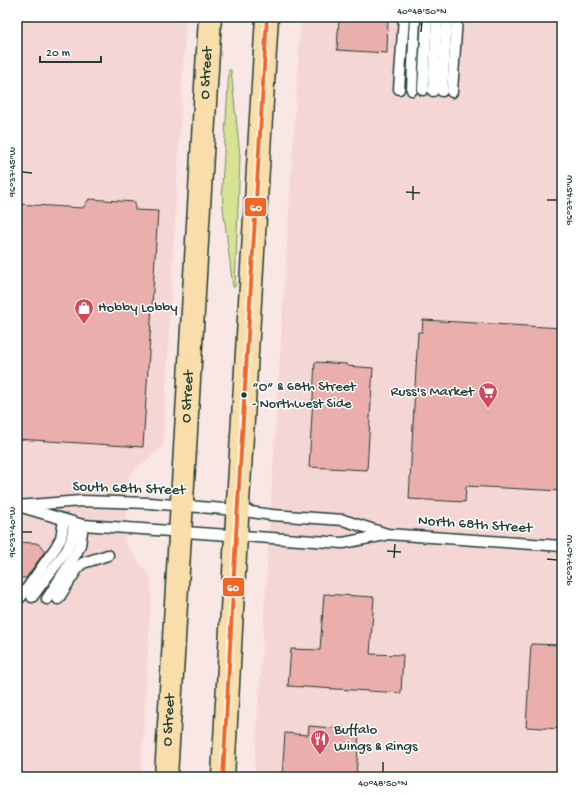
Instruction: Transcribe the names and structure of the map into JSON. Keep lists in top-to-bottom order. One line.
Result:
{"streets":{"main road":["O Street"],"lane":["South 68th Street","North 68th Street"]},"crossings":[["O Street","South 68th Street"],["O Street","North 68th Street"],["South 68th Street","North 68th Street"]],"places":{"shop":["Hobby Lobby"],"other":["“O” & 68th Street - Northwest Side"],"supermarket":["Russ's Market"],"restaurant":["Buffalo Wings & Rings"]},"lines":["transit line 60"],"scale_bar":"20 m","coordinates":["40°48'50\"N","96°37'45\"W","96°37'40\"W"]}
